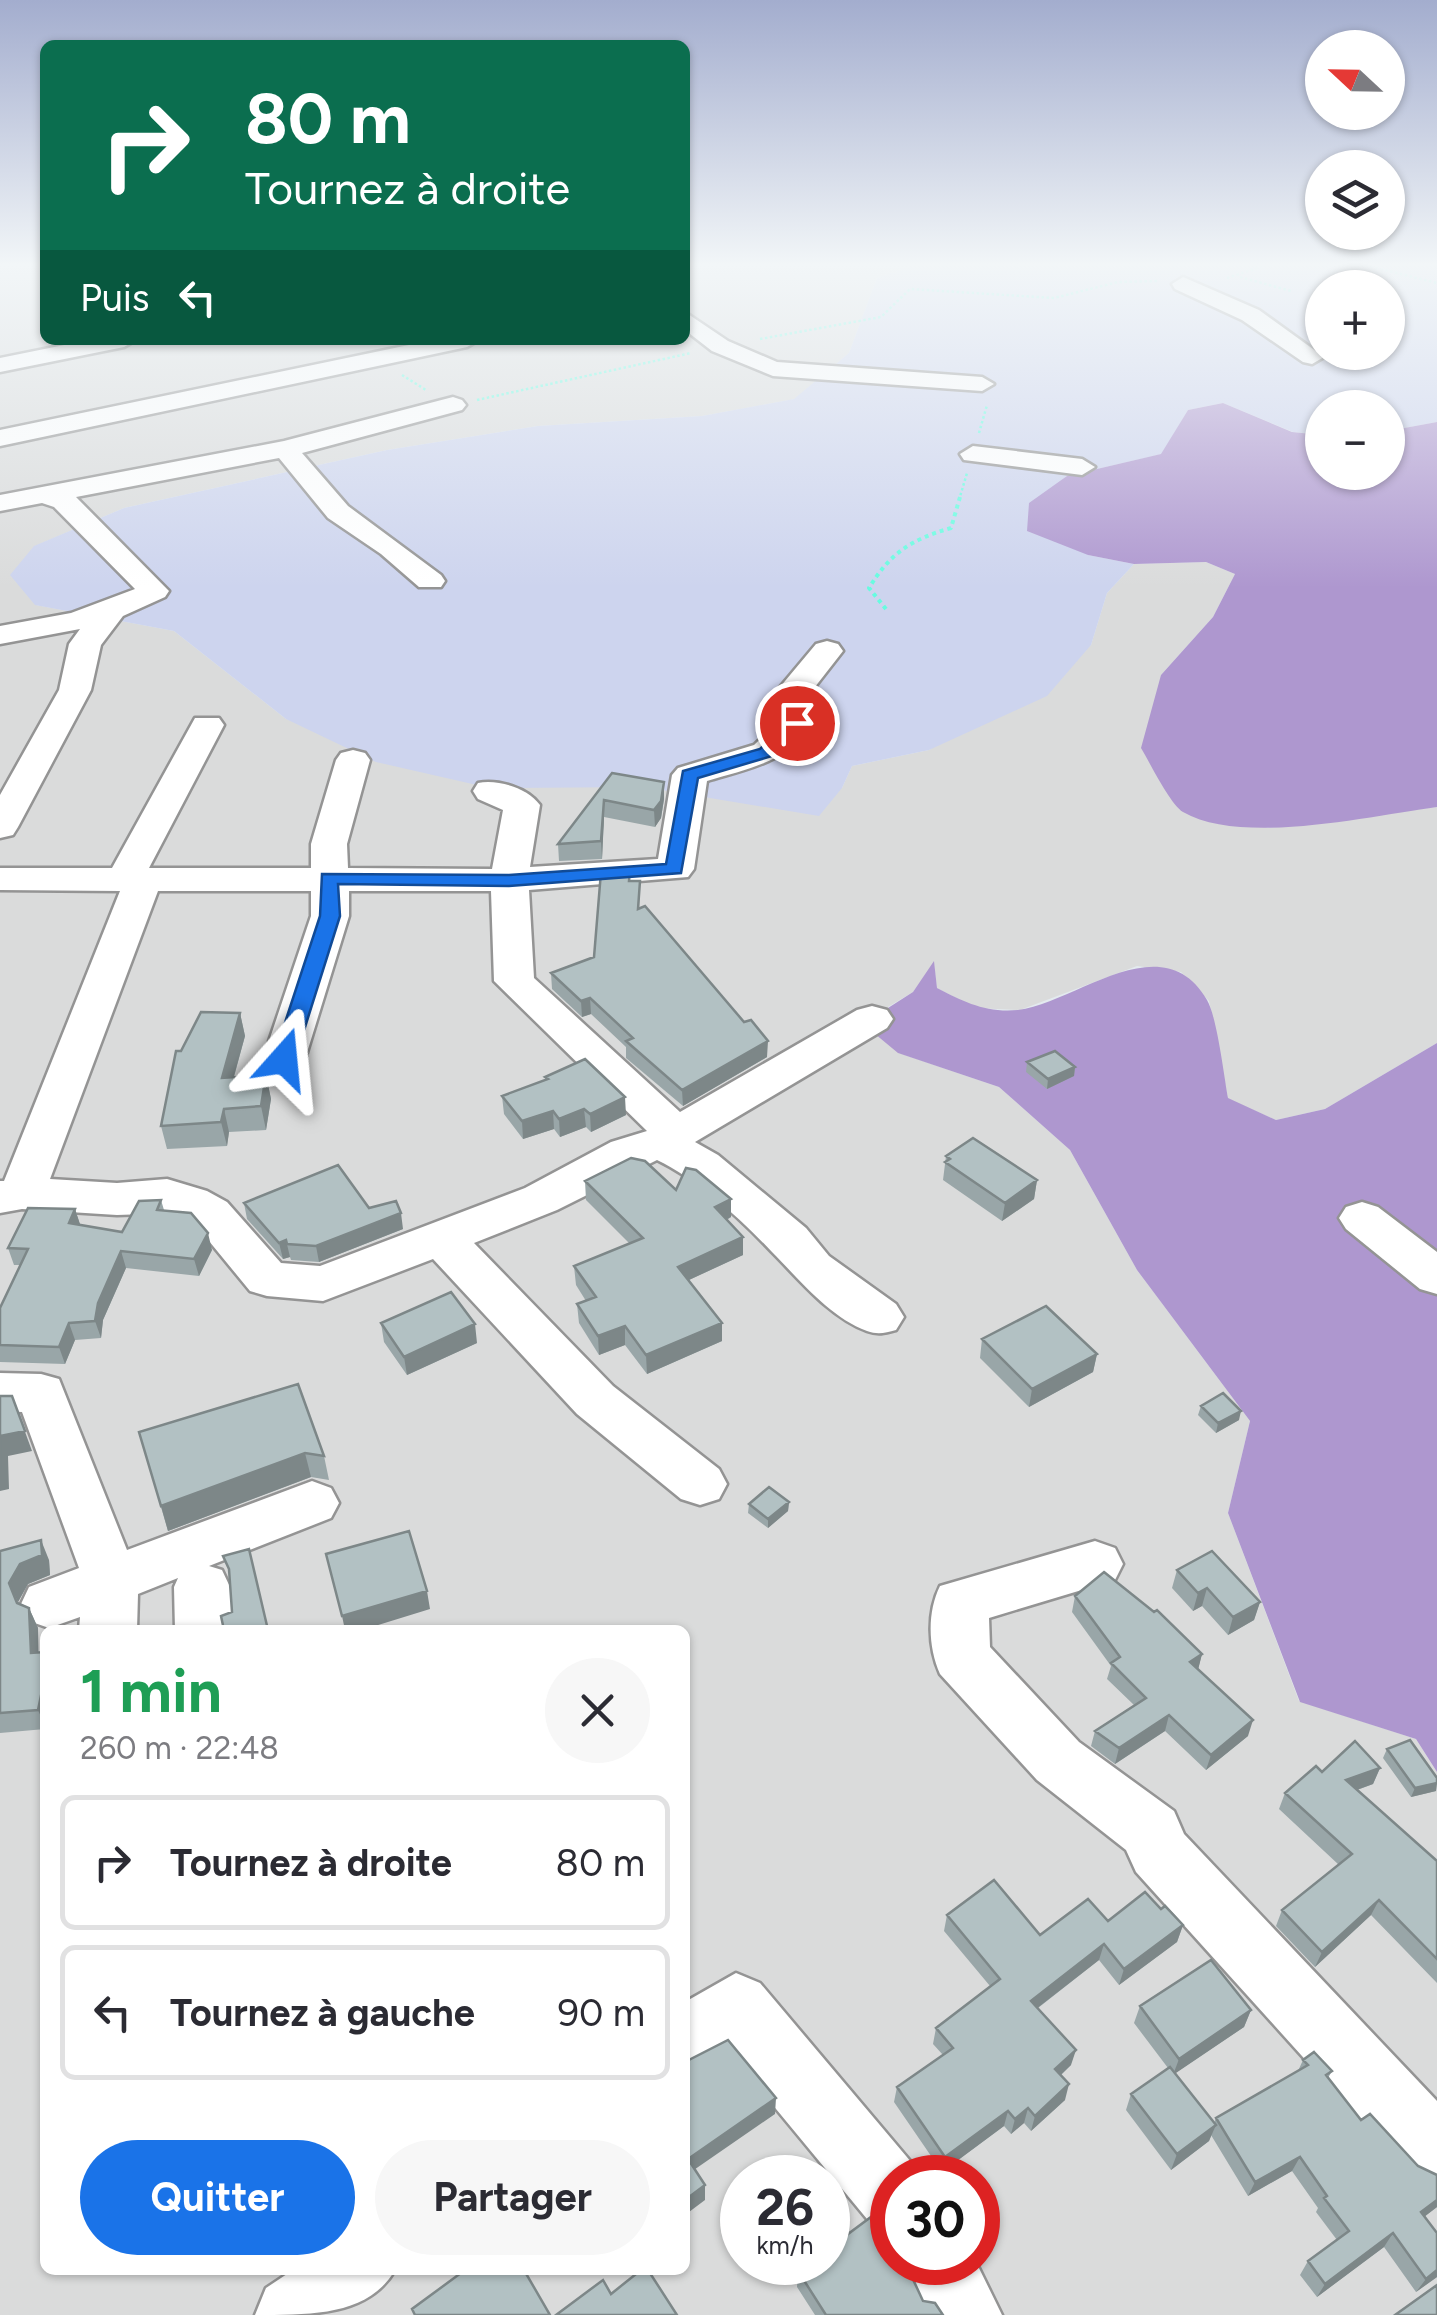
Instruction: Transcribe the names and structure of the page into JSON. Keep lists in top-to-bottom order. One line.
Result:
{"north":"left","page":{"map_buttons":["+","−"],"turn":["80 m","Tournez à droite"],"then":"Puis","heading":["1 min","260 m · 22:48"],"list":[{"name":"Tournez à droite","value":"80 m"},{"name":"Tournez à gauche","value":"90 m"}],"buttons":["Quitter","Partager"],"speed":"26 km/h","limit":"30"}}
